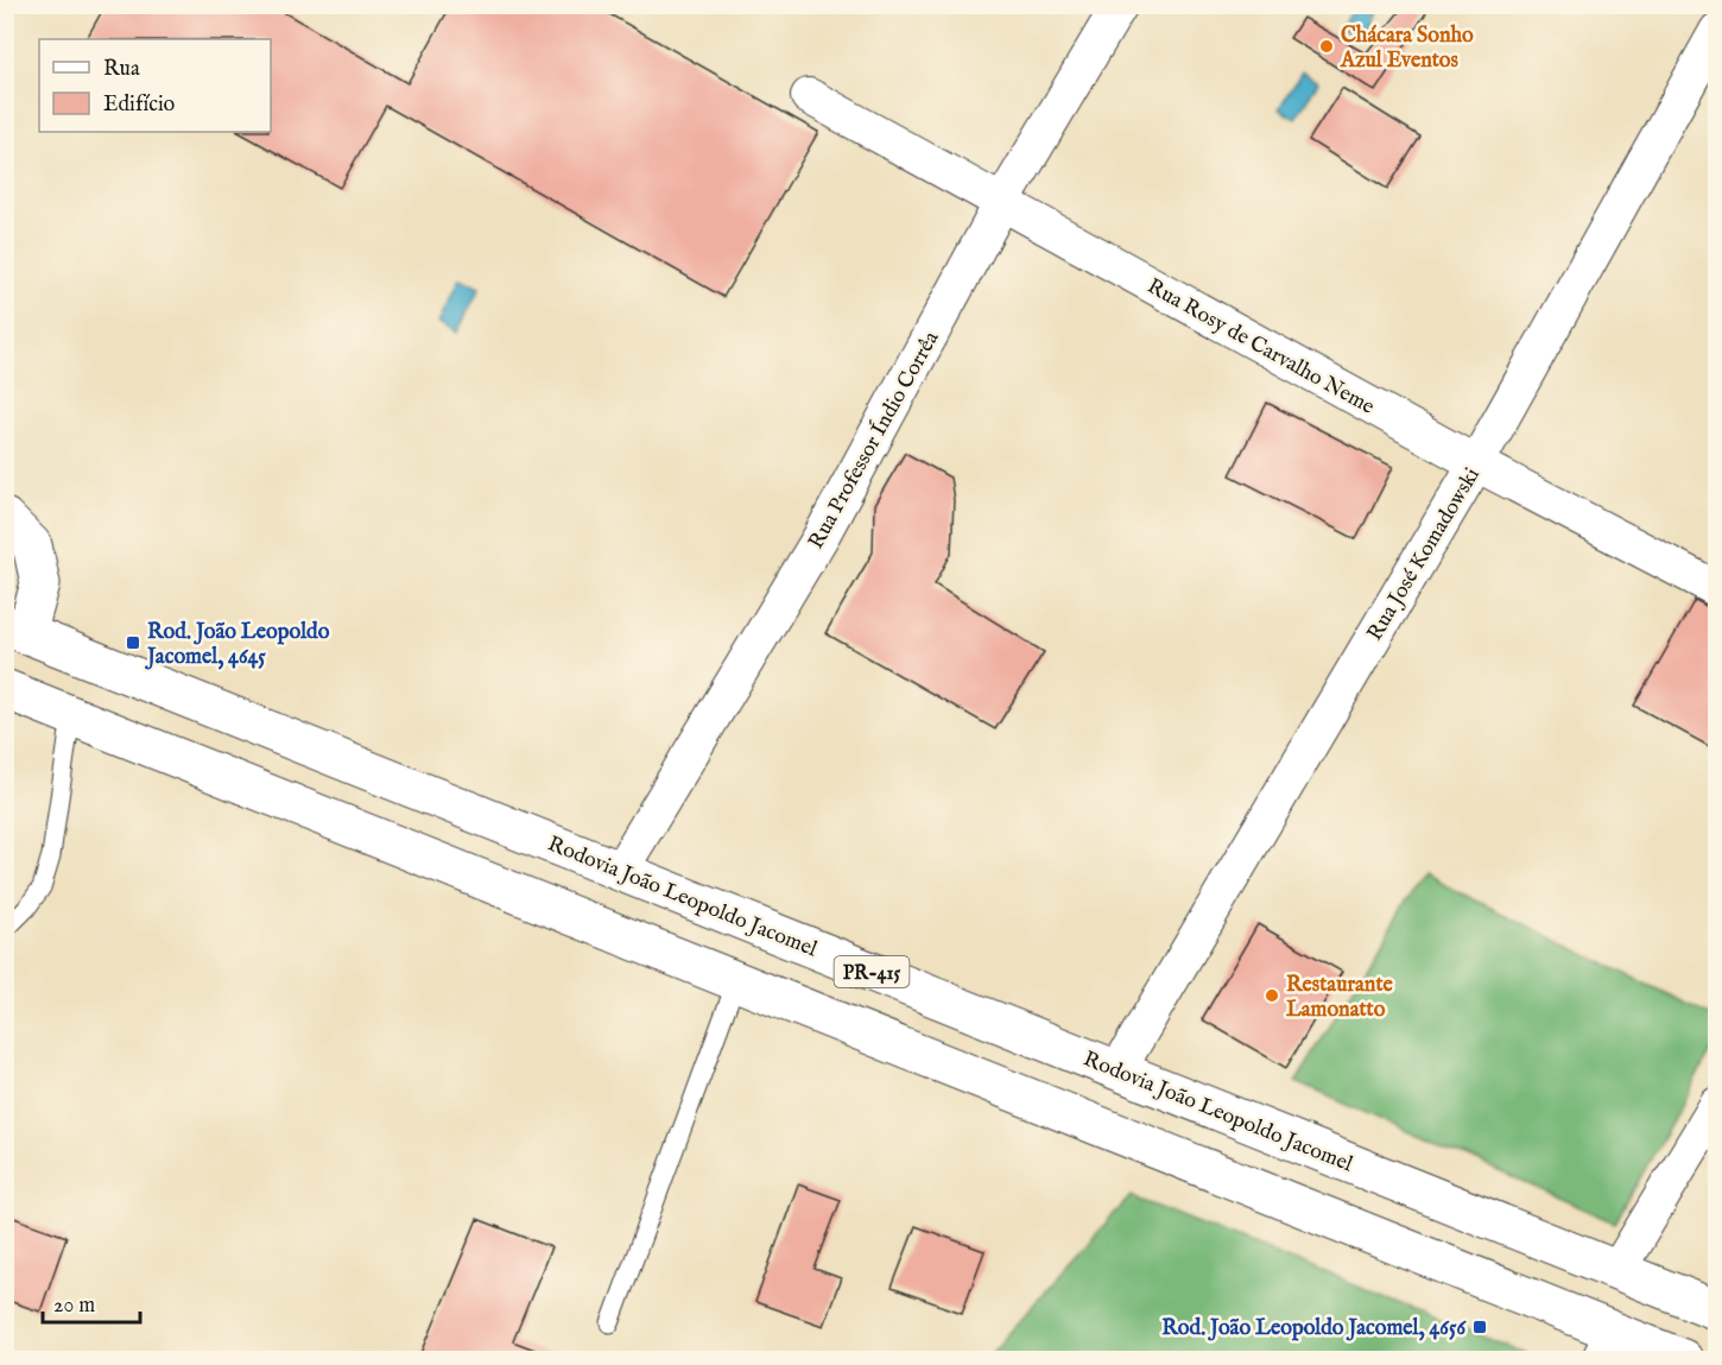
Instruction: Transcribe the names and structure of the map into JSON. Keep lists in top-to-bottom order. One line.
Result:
{"streets":{"highway":["Rodovia João Leopoldo Jacomel","PR-415"],"street":["Rua Rosy de Carvalho Neme","Rua Professor Índio Corrêa","Rua José Komadowski"]},"crossings":[["Rua Rosy de Carvalho Neme","Rua Professor Índio Corrêa"],["Rua Rosy de Carvalho Neme","Rua José Komadowski"],["Rua Professor Índio Corrêa","Rodovia João Leopoldo Jacomel"],["Rua José Komadowski","Rodovia João Leopoldo Jacomel"]],"places":{"other":["Chácara Sonho Azul Eventos","Restaurante Lamonatto"],"transit":["Rod. João Leopoldo Jacomel, 4645","Rod. João Leopoldo Jacomel, 4656"]},"legend":["Rua","Edifício"],"scale_bar":"20 m"}
